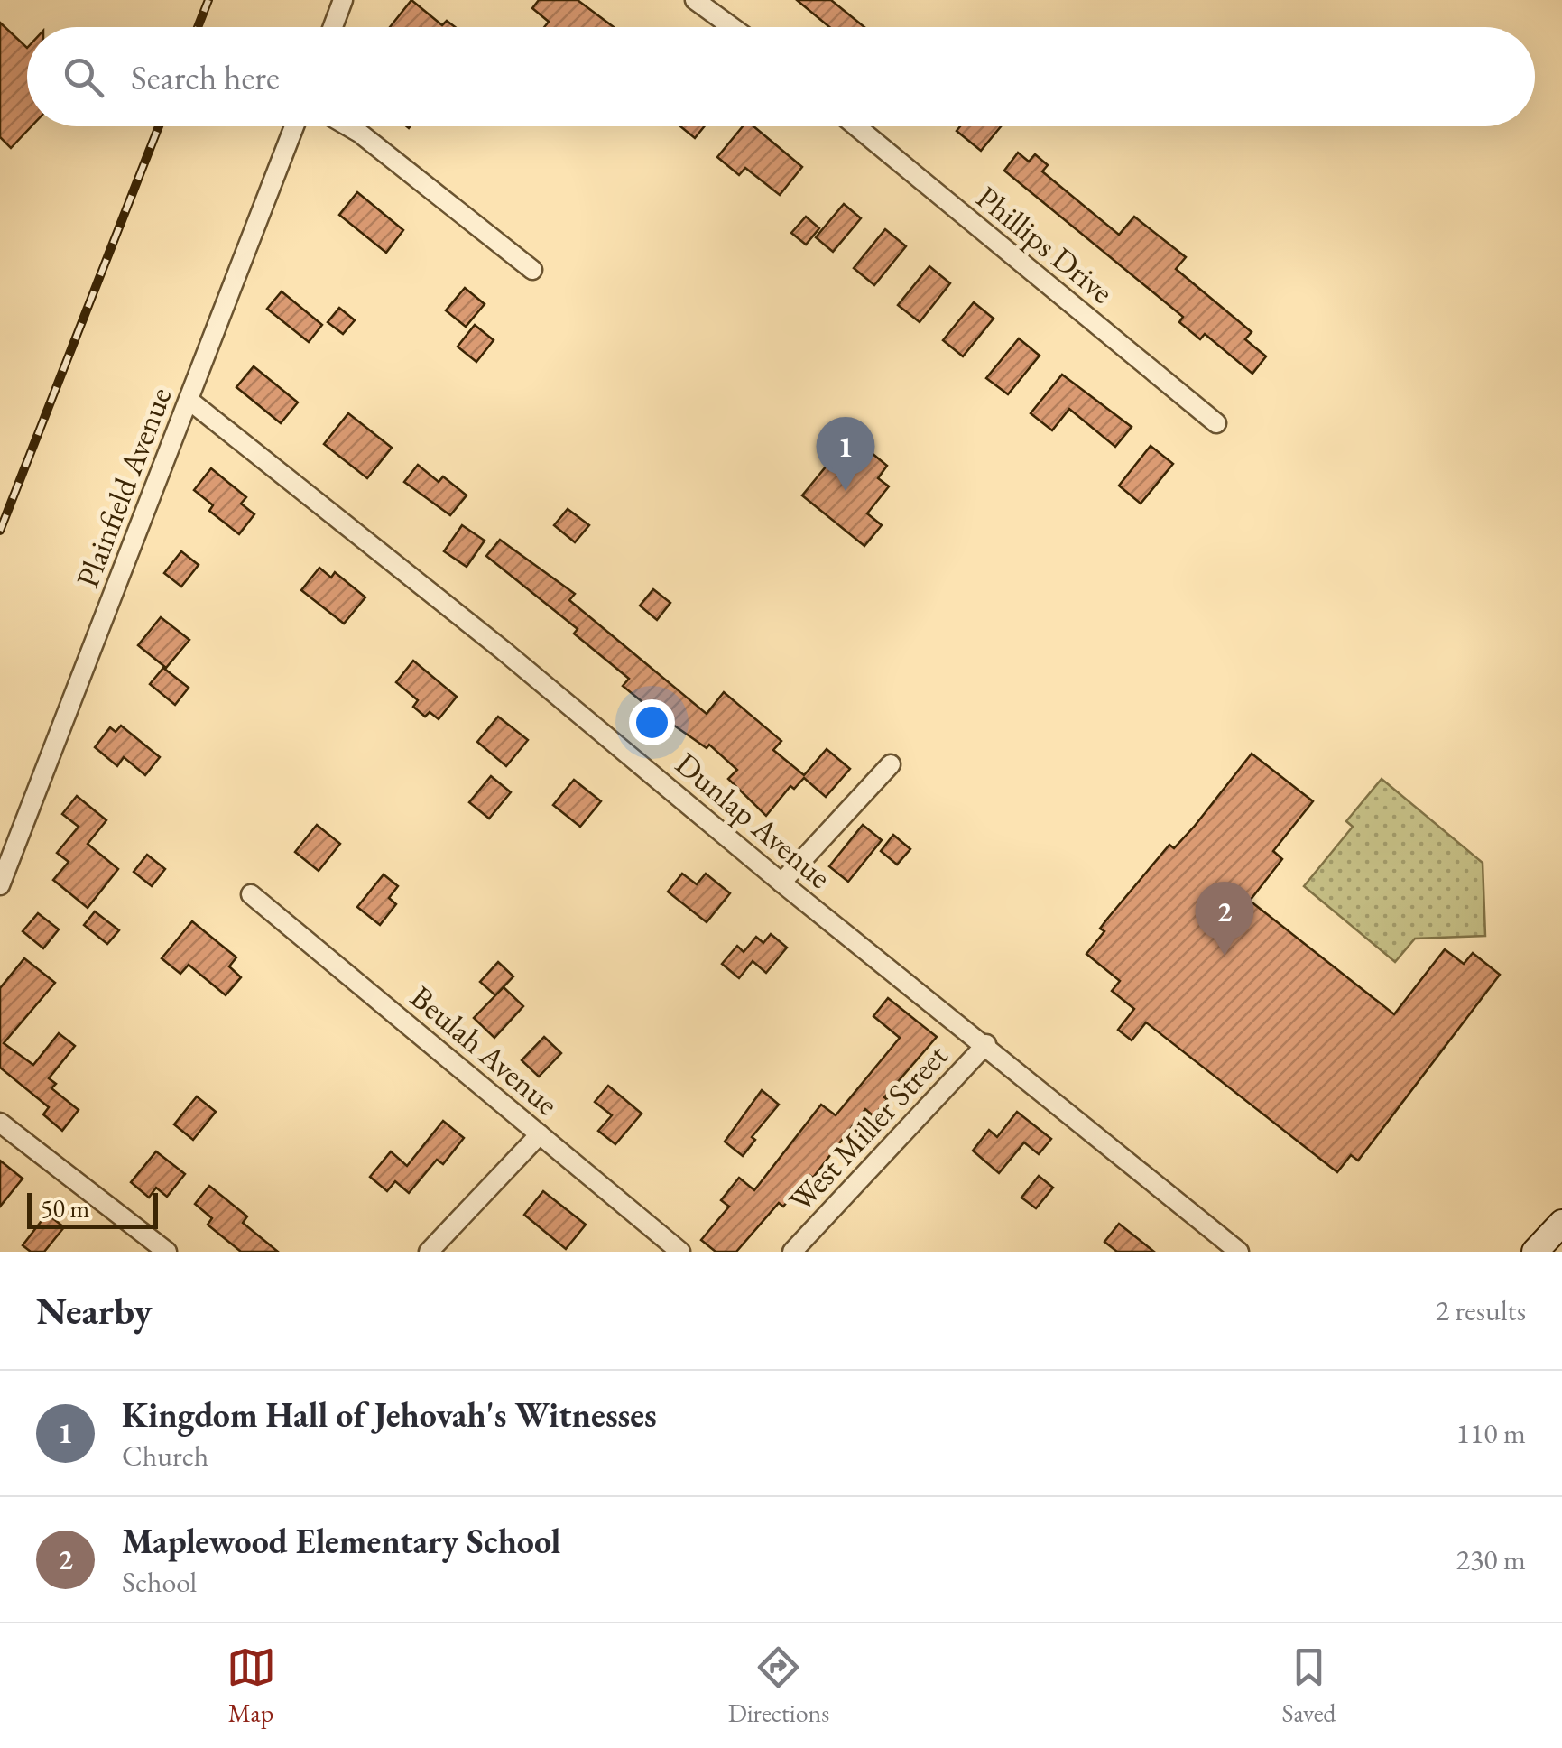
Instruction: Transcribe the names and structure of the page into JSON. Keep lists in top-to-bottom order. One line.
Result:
{"streets":{"street":["Phillips Drive","Plainfield Avenue","Dunlap Avenue","Beulah Avenue","West Miller Street"]},"crossings":[["Plainfield Avenue","Dunlap Avenue"],["Dunlap Avenue","West Miller Street"]],"scale_bar":"50 m","page":{"search":"Search here","pins":["1","2"],"scale":"50 m","heading":["Nearby","2 results"],"list":[{"mark":"1","name":"Kingdom Hall of Jehovah's Witnesses","note":"Church","value":"110 m"},{"mark":"2","name":"Maplewood Elementary School","note":"School","value":"230 m"}],"nav":["Map","Directions","Saved"]}}
